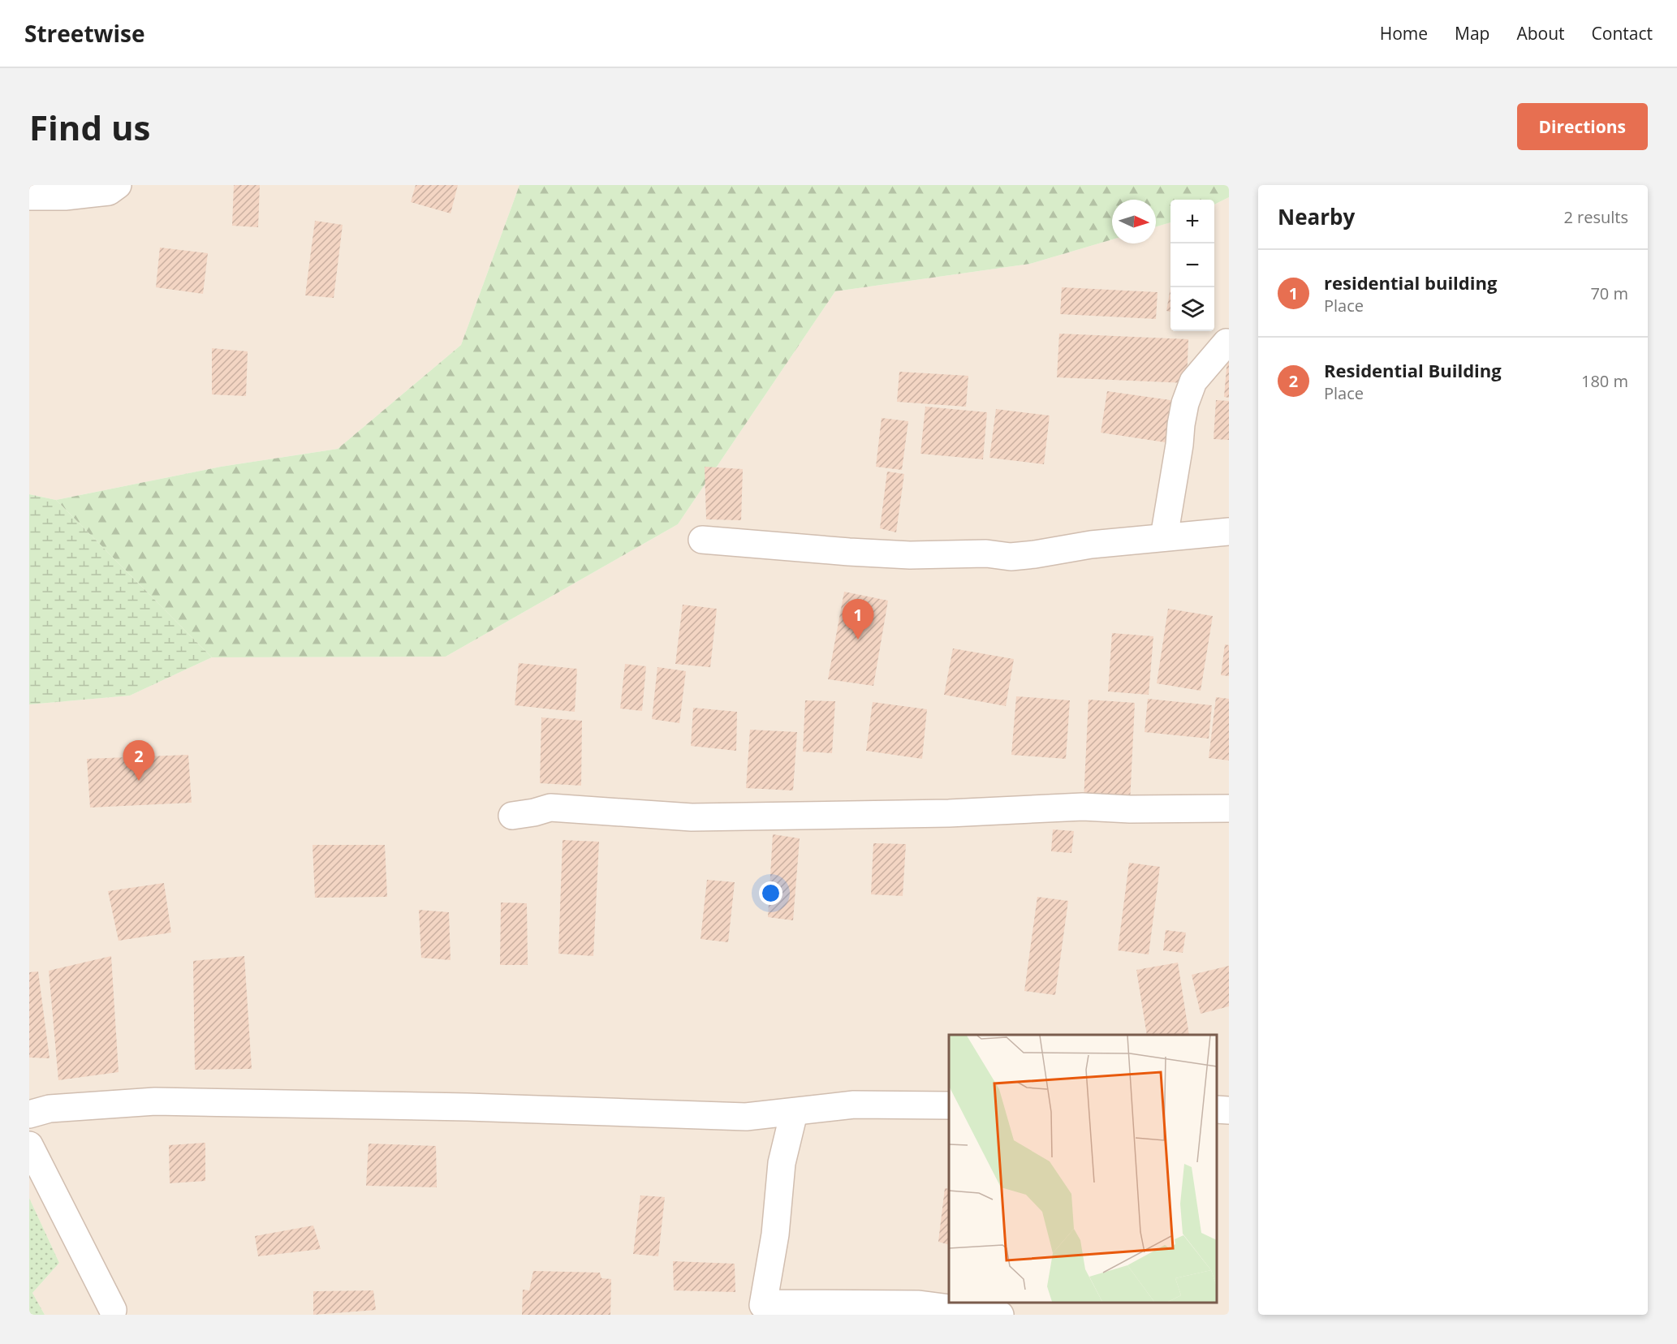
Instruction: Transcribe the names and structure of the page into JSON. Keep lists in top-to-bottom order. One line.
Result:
{"north":"right","page":{"header":"Streetwise","nav":["Home","Map","About","Contact"],"buttons":"Directions","title":"Find us","heading":["Nearby","2 results"],"map_buttons":["+","−"],"list":[{"mark":"1","name":"residential building","note":"Place","value":"70 m"},{"mark":"2","name":"Residential Building","note":"Place","value":"180 m"}],"pins":["1","2"]}}
